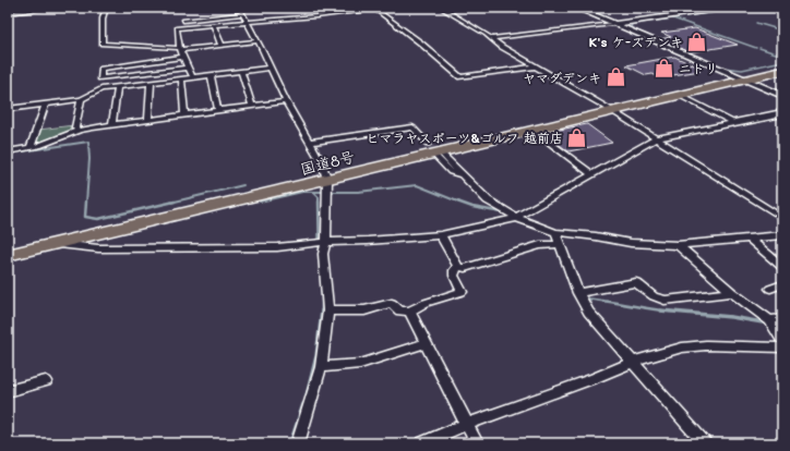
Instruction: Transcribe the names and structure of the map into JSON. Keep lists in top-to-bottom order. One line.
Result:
{"streets":{"highway":["国道8号"]},"places":{"shop":["K's ケ-ズデンキ","ニトリ","ヤマダデンキ","ヒマラヤスポーツ&ゴルフ 越前店"]}}
